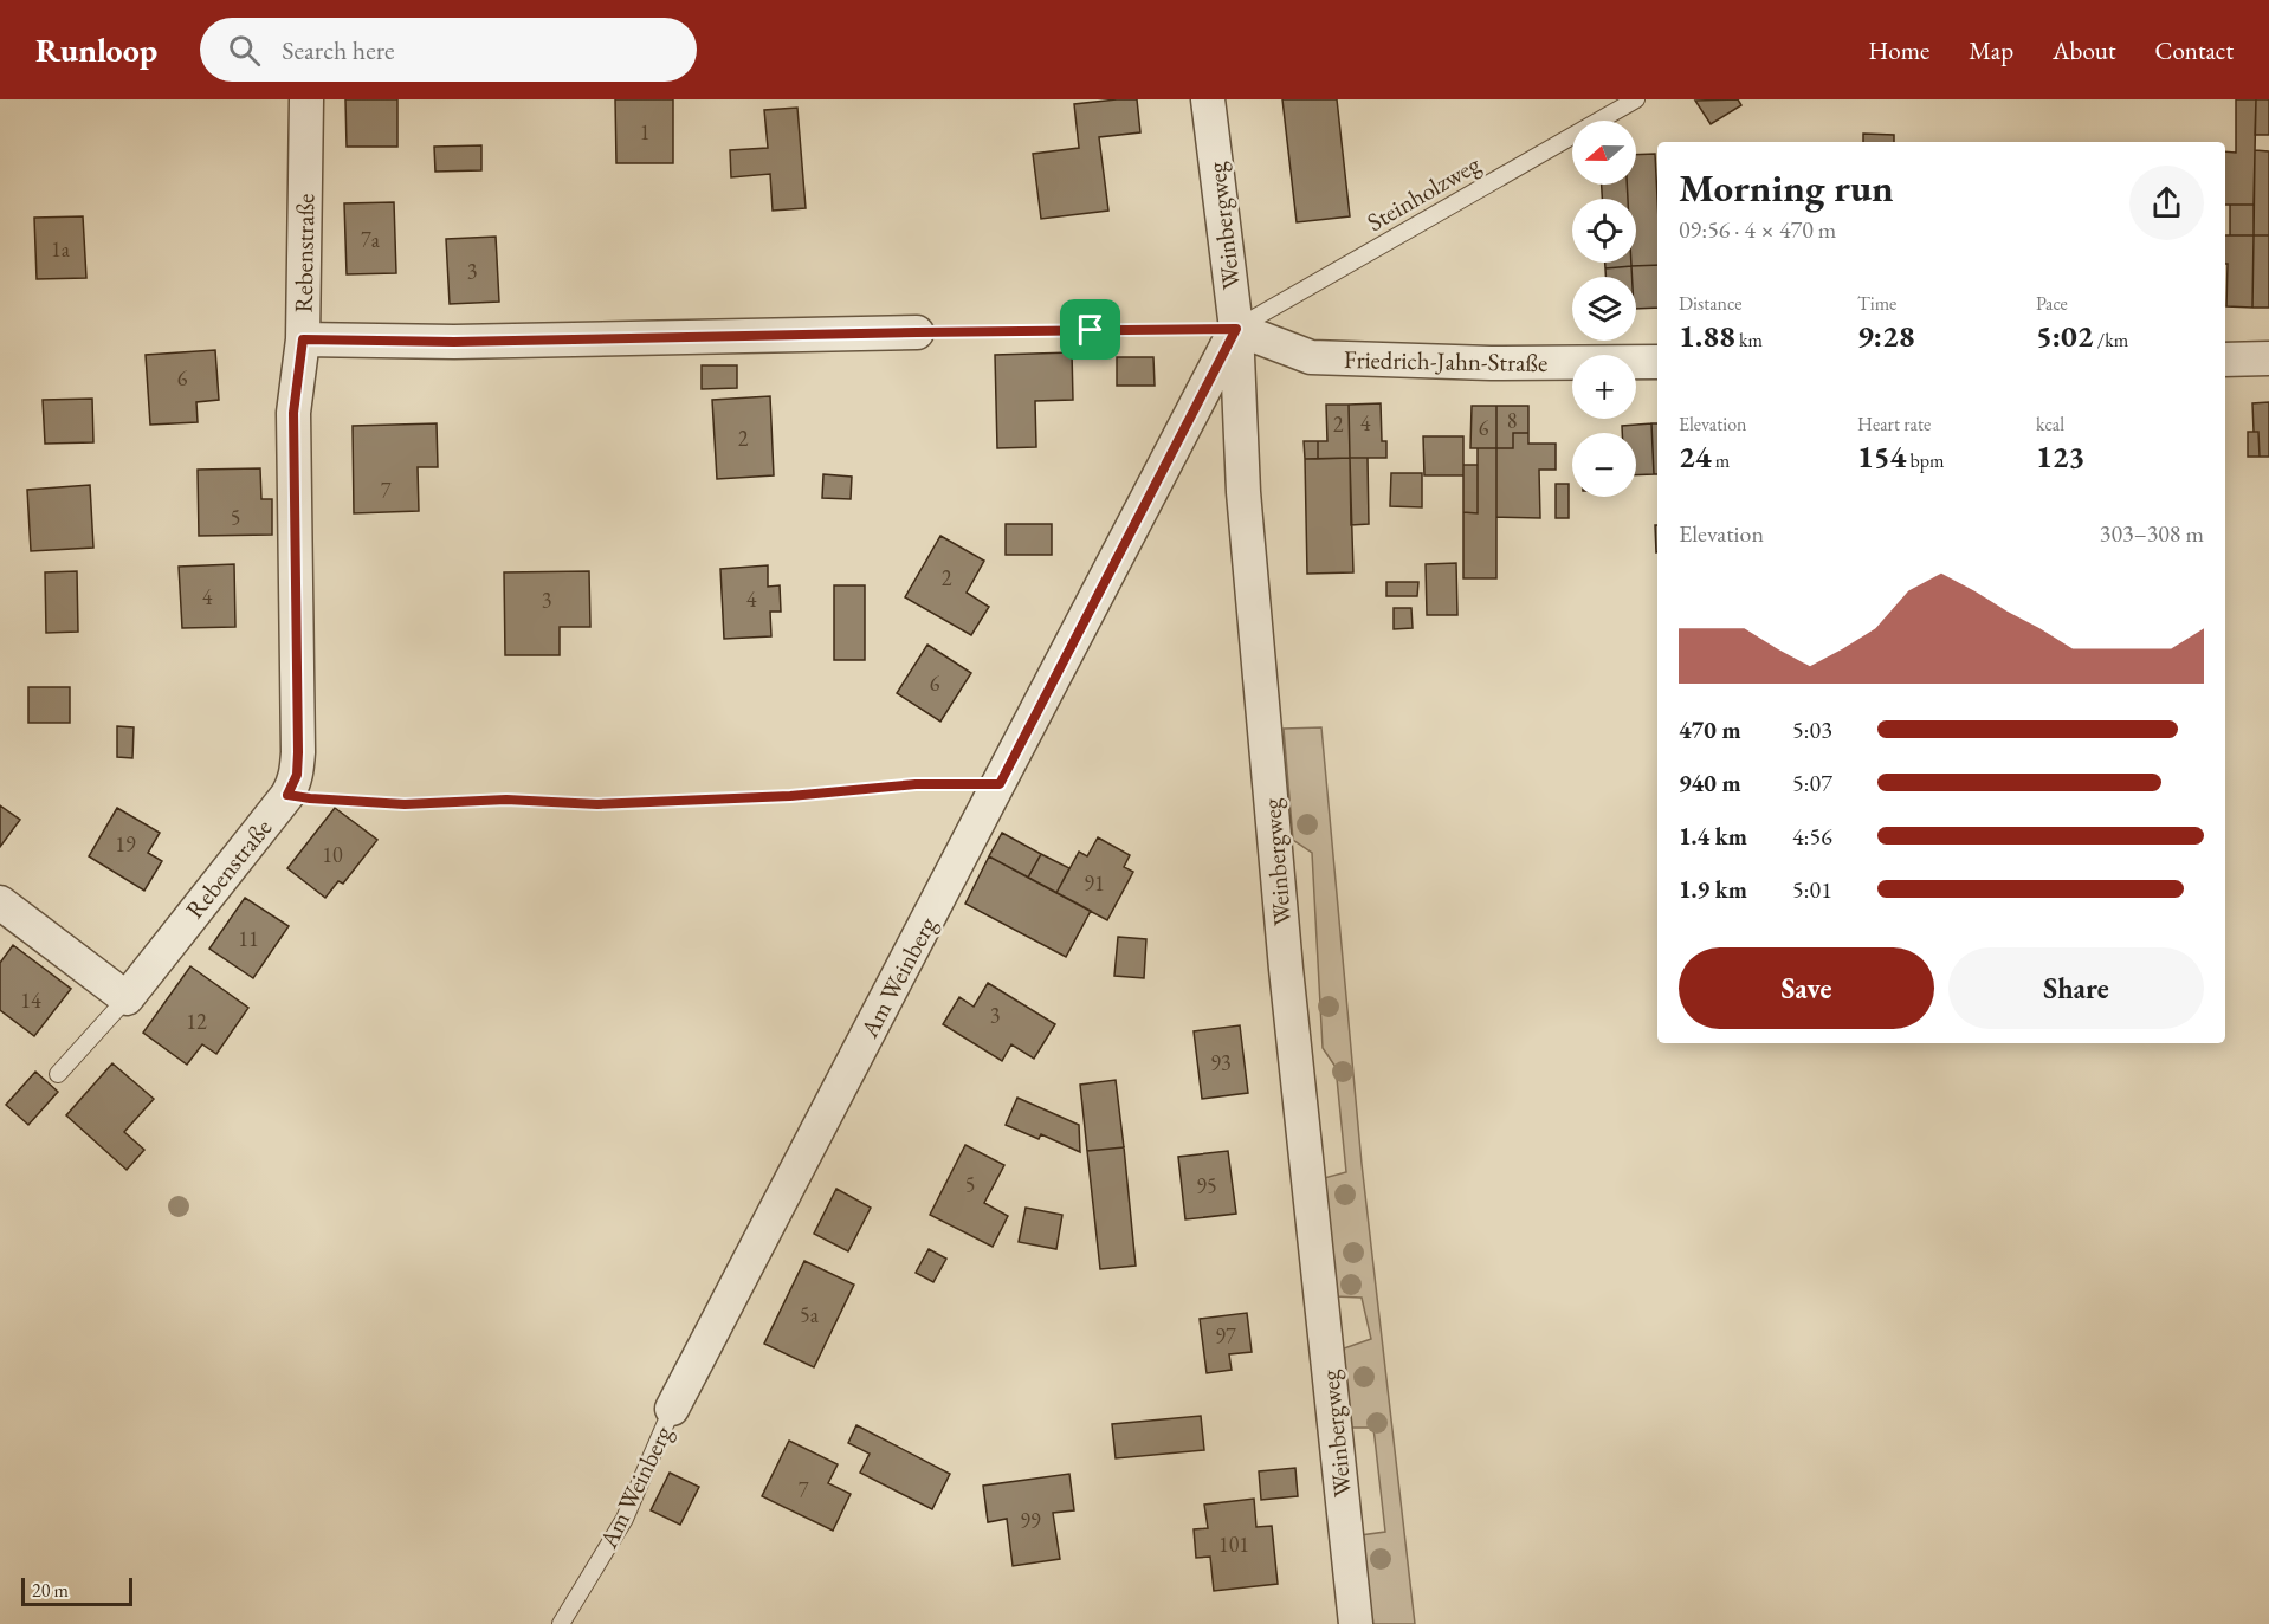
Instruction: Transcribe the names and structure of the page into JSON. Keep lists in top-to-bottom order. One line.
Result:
{"streets":{"street":["Weinbergweg","Rebenstraße","Friedrich-Jahn-Straße","Am Weinberg"],"lane":["Steinholzweg"]},"crossings":[["Steinholzweg","Weinbergweg"],["Steinholzweg","Friedrich-Jahn-Straße"],["Steinholzweg","Am Weinberg"],["Weinbergweg","Friedrich-Jahn-Straße"],["Weinbergweg","Am Weinberg"],["Friedrich-Jahn-Straße","Am Weinberg"]],"house_numbers":["1","7a","1a","3","6","8","4","2","6","2","7","5","2","4","4","3","6","19","10","91","11","14","3","12","93","5","95","5a","97","7","99","101"],"scale_bar":"20 m","north":"left","page":{"header":"Runloop","search":"Search here","nav":["Home","Map","About","Contact"],"map_buttons":["+","−"],"heading":["Morning run","09:56 · 4 × 470 m"],"stats":[["Distance","1.88 km"],["Time","9:28"],["Pace","5:02 /km"],["Elevation","24 m"],["Heart rate","154 bpm"],["kcal","123"]],"chart":["Elevation","303–308 m"],"list":[{"name":"470 m","note":"5:03"},{"name":"940 m","note":"5:07"},{"name":"1.4 km","note":"4:56"},{"name":"1.9 km","note":"5:01"}],"buttons":["Save","Share"],"scale":"20 m"}}
